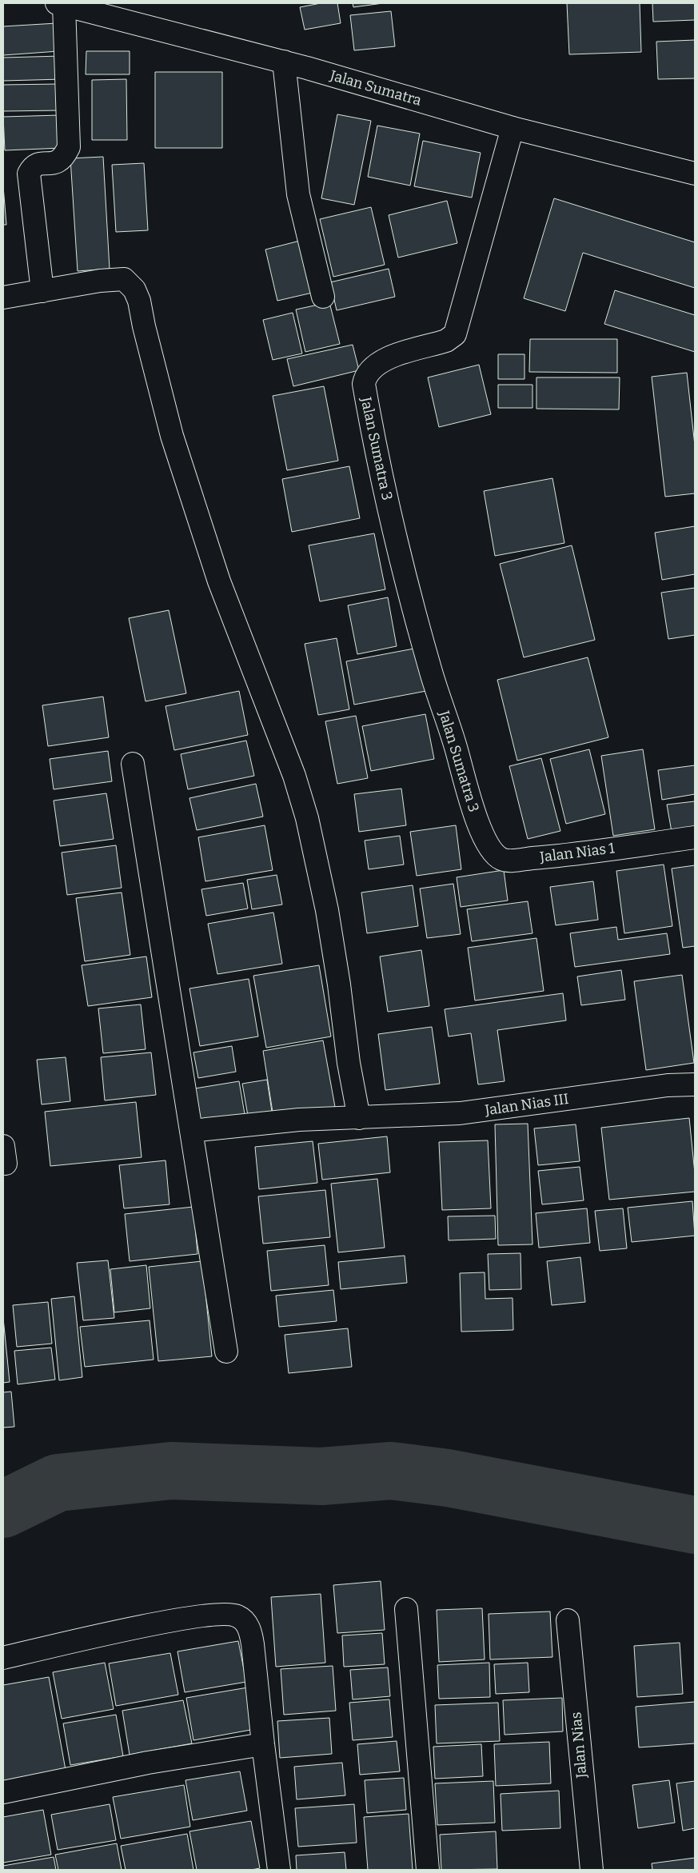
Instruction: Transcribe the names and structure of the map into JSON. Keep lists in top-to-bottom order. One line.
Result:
{"streets":{"street":["Jalan Sumatra","Jalan Sumatra 3","Jalan Nias 1","Jalan Nias III","Jalan Nias"]},"crossings":[["Jalan Sumatra","Jalan Sumatra 3"],["Jalan Sumatra 3","Jalan Nias 1"]]}
